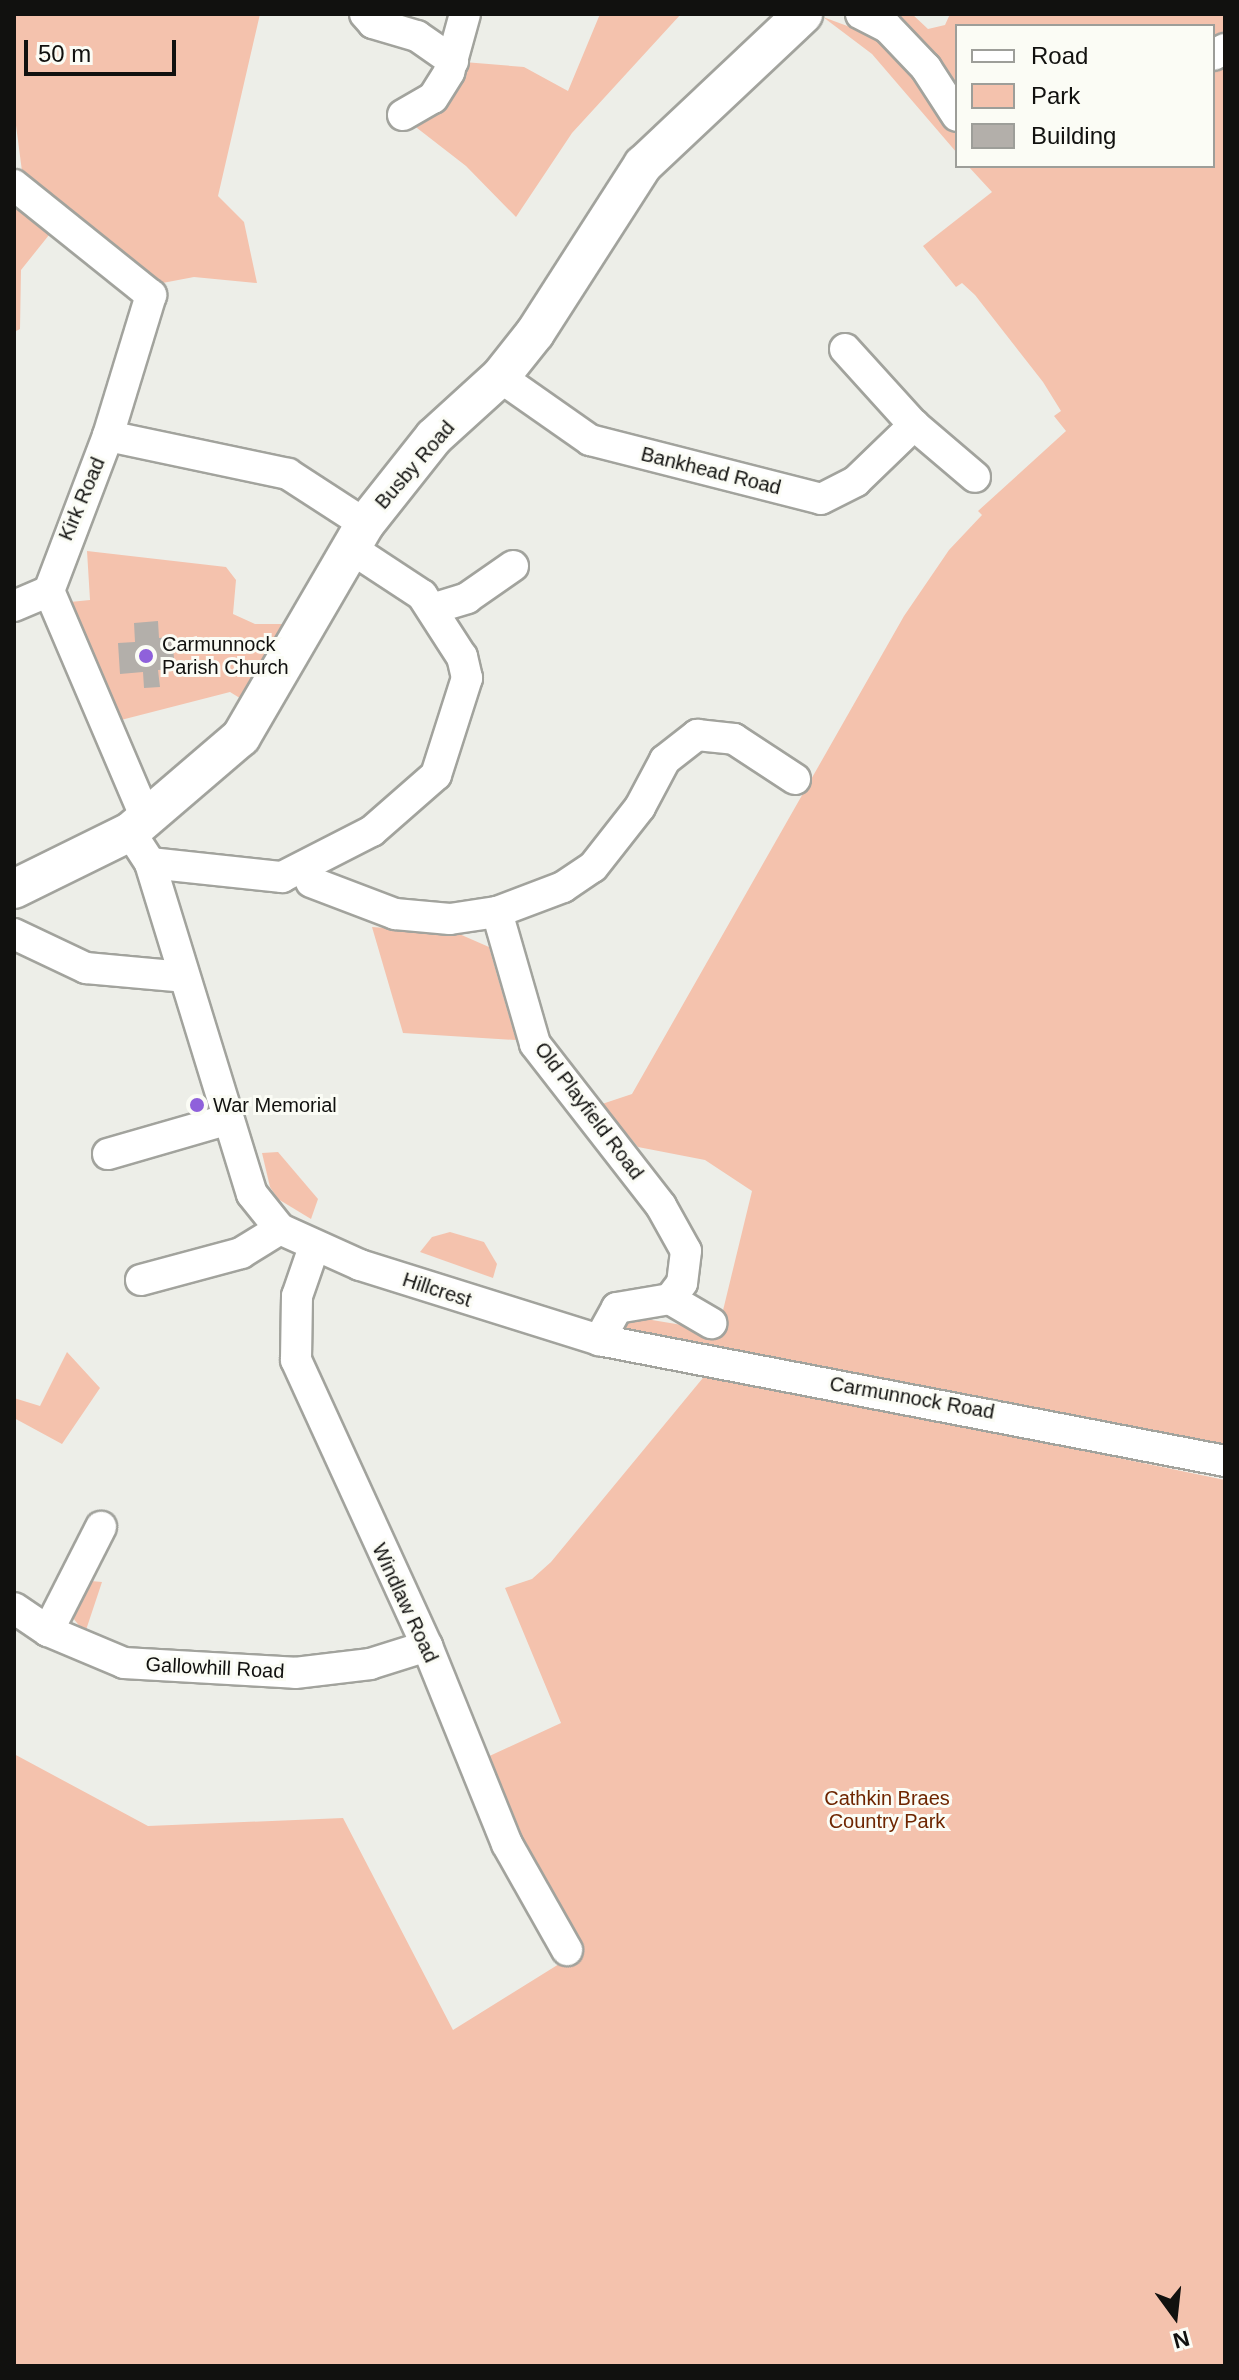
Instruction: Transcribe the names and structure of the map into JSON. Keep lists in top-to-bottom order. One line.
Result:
{"streets":{"main road":["Busby Road"],"street":["Bankhead Road","Kirk Road","Old Playfield Road","Hillcrest","Carmunnock Road","Windlaw Road","Gallowhill Road"]},"crossings":[["Busby Road","Bankhead Road"],["Busby Road","Kirk Road"],["Hillcrest","Carmunnock Road"],["Hillcrest","Windlaw Road"],["Windlaw Road","Gallowhill Road"]],"parks":["Cathkin Braes Country Park"],"places":["Carmunnock Parish Church","War Memorial"],"legend":["Road","Park","Building"],"scale_bar":"50 m","north":"bottom"}
